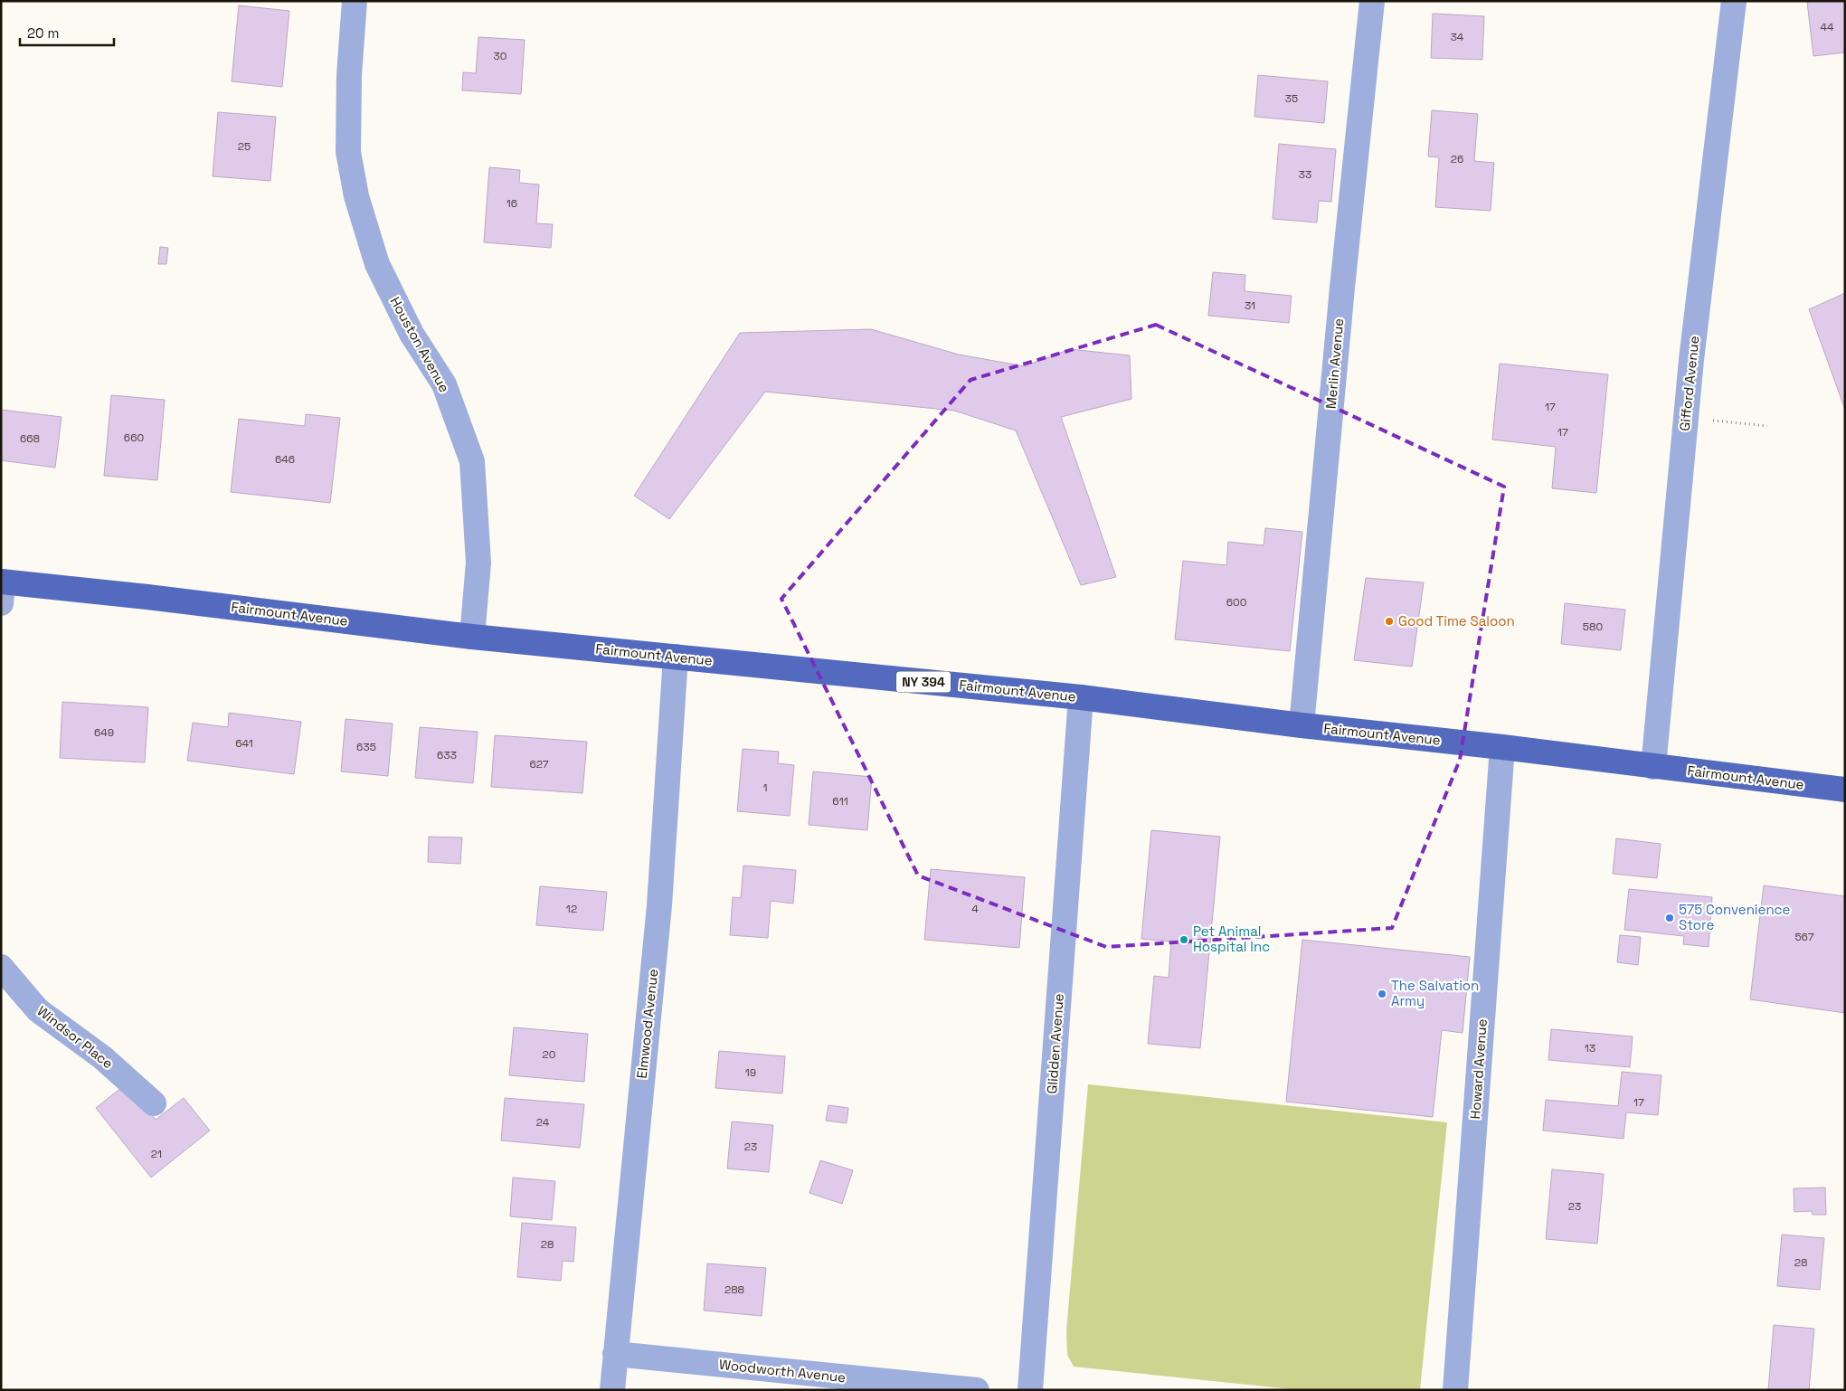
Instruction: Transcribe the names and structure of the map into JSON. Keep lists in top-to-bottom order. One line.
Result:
{"streets":{"main road":["Fairmount Avenue","NY 394"],"street":["Houston Avenue","Merlin Avenue","Gifford Avenue","Elmwood Avenue","Windsor Place","Glidden Avenue","Howard Avenue","Woodworth Avenue"]},"crossings":[["Houston Avenue","Fairmount Avenue"],["Merlin Avenue","Fairmount Avenue"],["Gifford Avenue","Fairmount Avenue"],["Fairmount Avenue","Elmwood Avenue"],["Fairmount Avenue","Glidden Avenue"],["Fairmount Avenue","Howard Avenue"],["Elmwood Avenue","Woodworth Avenue"]],"places":["Good Time Saloon","575 Convenience Store","Pet Animal Hospital Inc","The Salvation Army"],"house_numbers":["44","34","30","35","25","26","33","16","31","17","17","660","668","646","600","580","649","641","635","633","627","1","611","12","4","567","13","20","19","17","24","23","21","23","28","28","288"],"scale_bar":"20 m"}
